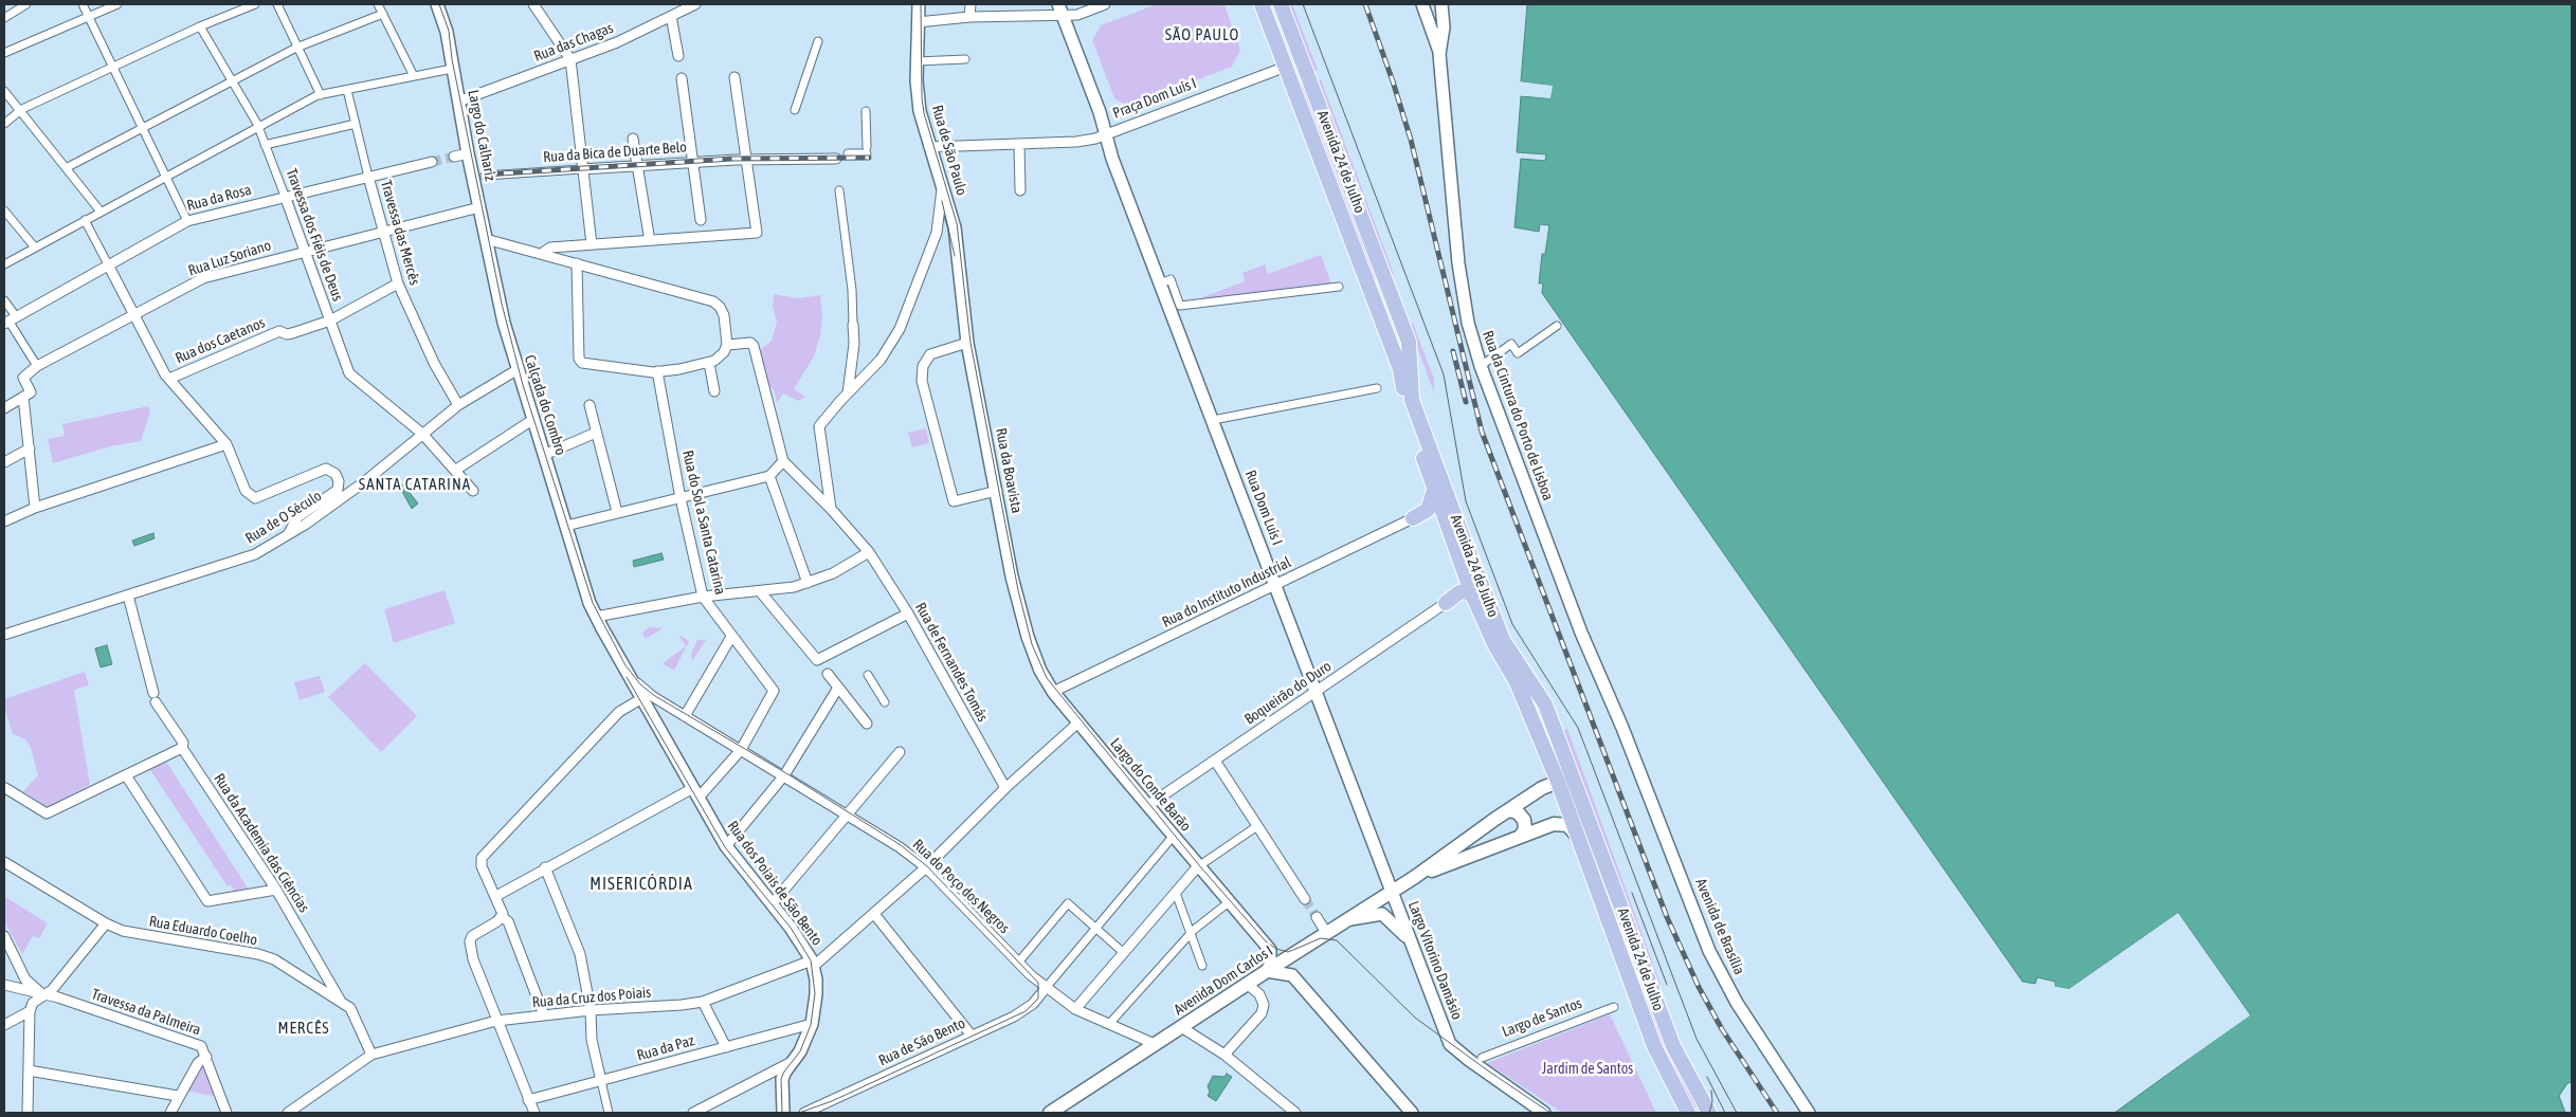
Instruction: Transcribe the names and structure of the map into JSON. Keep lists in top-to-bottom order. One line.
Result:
{"streets":{"main road":["Avenida 24 de Julho","Avenida Dom Carlos I"],"street":["Rua das Chagas","Praça Dom Luís I","Largo do Calhariz","Rua de São Paulo","Rua da Bica de Duarte Belo","Rua da Rosa","Travessa das Mercês","Travessa dos Fiéis de Deus","Rua Luz Soriano","Rua dos Caetanos","Calçada do Combro","Rua da Cintura do Porto de Lisboa","Rua da Boavista","Rua Dom Luís I","Rua de O Século","Rua do Sol a Santa Catarina","Rua do Instituto Industrial","Rua de Fernandes Tomás","Boqueirão do Duro","Largo do Conde Barão","Rua da Academia das Ciências","Rua dos Poiais de São Bento","Rua do Poço dos Negros","Avenida de Brasília","Rua Eduardo Coelho","Largo Vitorino Damásio","Rua da Cruz dos Poiais","Travessa da Palmeira","Largo de Santos","Rua de São Bento","Rua da Paz"]},"crossings":[["Rua das Chagas","Largo do Calhariz"],["Praça Dom Luís I","Avenida 24 de Julho"],["Praça Dom Luís I","Rua Dom Luís I"],["Largo do Calhariz","Rua Luz Soriano"],["Largo do Calhariz","Calçada do Combro"],["Rua de São Paulo","Rua da Boavista"],["Avenida 24 de Julho","Avenida Dom Carlos I"],["Rua da Rosa","Travessa das Mercês"],["Rua da Rosa","Travessa dos Fiéis de Deus"],["Travessa das Mercês","Rua Luz Soriano"],["Travessa das Mercês","Rua dos Caetanos"],["Travessa das Mercês","Rua de O Século"],["Travessa dos Fiéis de Deus","Rua Luz Soriano"],["Travessa dos Fiéis de Deus","Rua dos Caetanos"],["Travessa dos Fiéis de Deus","Rua de O Século"],["Rua Luz Soriano","Calçada do Combro"],["Calçada do Combro","Rua de O Século"],["Calçada do Combro","Rua dos Poiais de São Bento"],["Rua da Cintura do Porto de Lisboa","Avenida de Brasília"],["Rua da Boavista","Rua do Instituto Industrial"],["Rua da Boavista","Largo do Conde Barão"],["Rua da Boavista","Rua da Cruz dos Poiais"],["Rua Dom Luís I","Rua do Instituto Industrial"],["Rua Dom Luís I","Boqueirão do Duro"],["Rua Dom Luís I","Largo Vitorino Damásio"],["Rua Dom Luís I","Avenida Dom Carlos I"],["Rua de O Século","Rua da Academia das Ciências"],["Rua do Sol a Santa Catarina","Rua do Poço dos Negros"],["Rua de Fernandes Tomás","Rua da Cruz dos Poiais"],["Boqueirão do Duro","Largo do Conde Barão"],["Largo do Conde Barão","Avenida Dom Carlos I"],["Largo do Conde Barão","Rua da Cruz dos Poiais"],["Rua da Academia das Ciências","Rua Eduardo Coelho"],["Rua dos Poiais de São Bento","Rua do Poço dos Negros"],["Rua dos Poiais de São Bento","Rua da Cruz dos Poiais"],["Rua dos Poiais de São Bento","Rua da Paz"],["Rua do Poço dos Negros","Avenida Dom Carlos I"],["Rua do Poço dos Negros","Rua da Cruz dos Poiais"],["Rua do Poço dos Negros","Rua de São Bento"],["Rua Eduardo Coelho","Rua da Cruz dos Poiais"],["Largo Vitorino Damásio","Avenida Dom Carlos I"]],"districts":["SÃO PAULO","SANTA CATARINA","MISERICÓRDIA","MERCÊS"],"parks":["Jardim de Santos"]}
